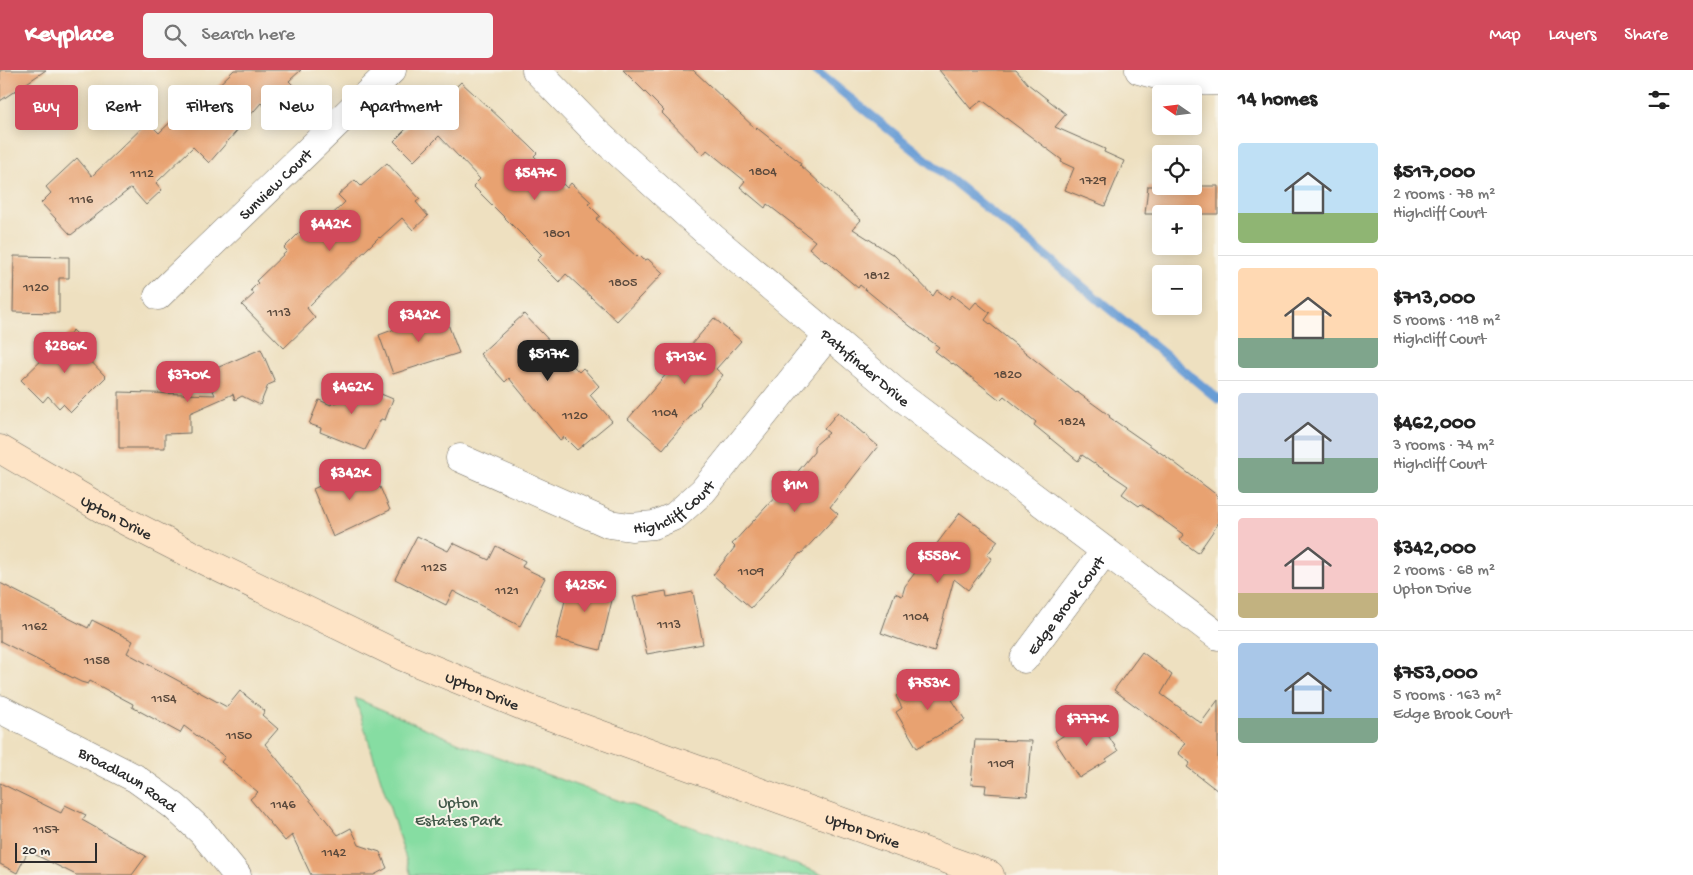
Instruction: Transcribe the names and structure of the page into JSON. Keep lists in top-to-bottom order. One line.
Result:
{"streets":{"main road":["Upton Drive"],"street":["Sunview Court","Pathfinder Drive","Highcliff Court","Edge Brook Court","Broadlawn Road"]},"crossings":[["Pathfinder Drive","Highcliff Court"],["Pathfinder Drive","Edge Brook Court"]],"parks":["Upton Estates Park"],"house_numbers":["1804","1112","1729","1116","1801","1812","1805","1120","1113","1820","1104","1120","1824","1125","1109","1121","1104","1113","1162","1158","1154","1150","1109","1146","1157","1142"],"scale_bar":"20 m","north":"left","page":{"header":"Keyplace","search":"Search here","nav":["Map","Layers","Share"],"heading":"14 homes","map_buttons":["+","−"],"chip":["Buy","Rent","Filters","New","Apartment"],"list":[{"name":"$517,000","note":"2 rooms · 78 m² · Highcliff Court"},{"name":"$713,000","note":"5 rooms · 118 m² · Highcliff Court"},{"name":"$462,000","note":"3 rooms · 74 m² · Highcliff Court"},{"name":"$342,000","note":"2 rooms · 68 m² · Upton Drive"},{"name":"$753,000","note":"5 rooms · 163 m² · Edge Brook Court"}],"price":["$547K","$442K","$342K","$286K","$517K","$713K","$370K","$462K","$342K","$1M","$558K","$425K","$753K","$777K"],"scale":"20 m"}}
